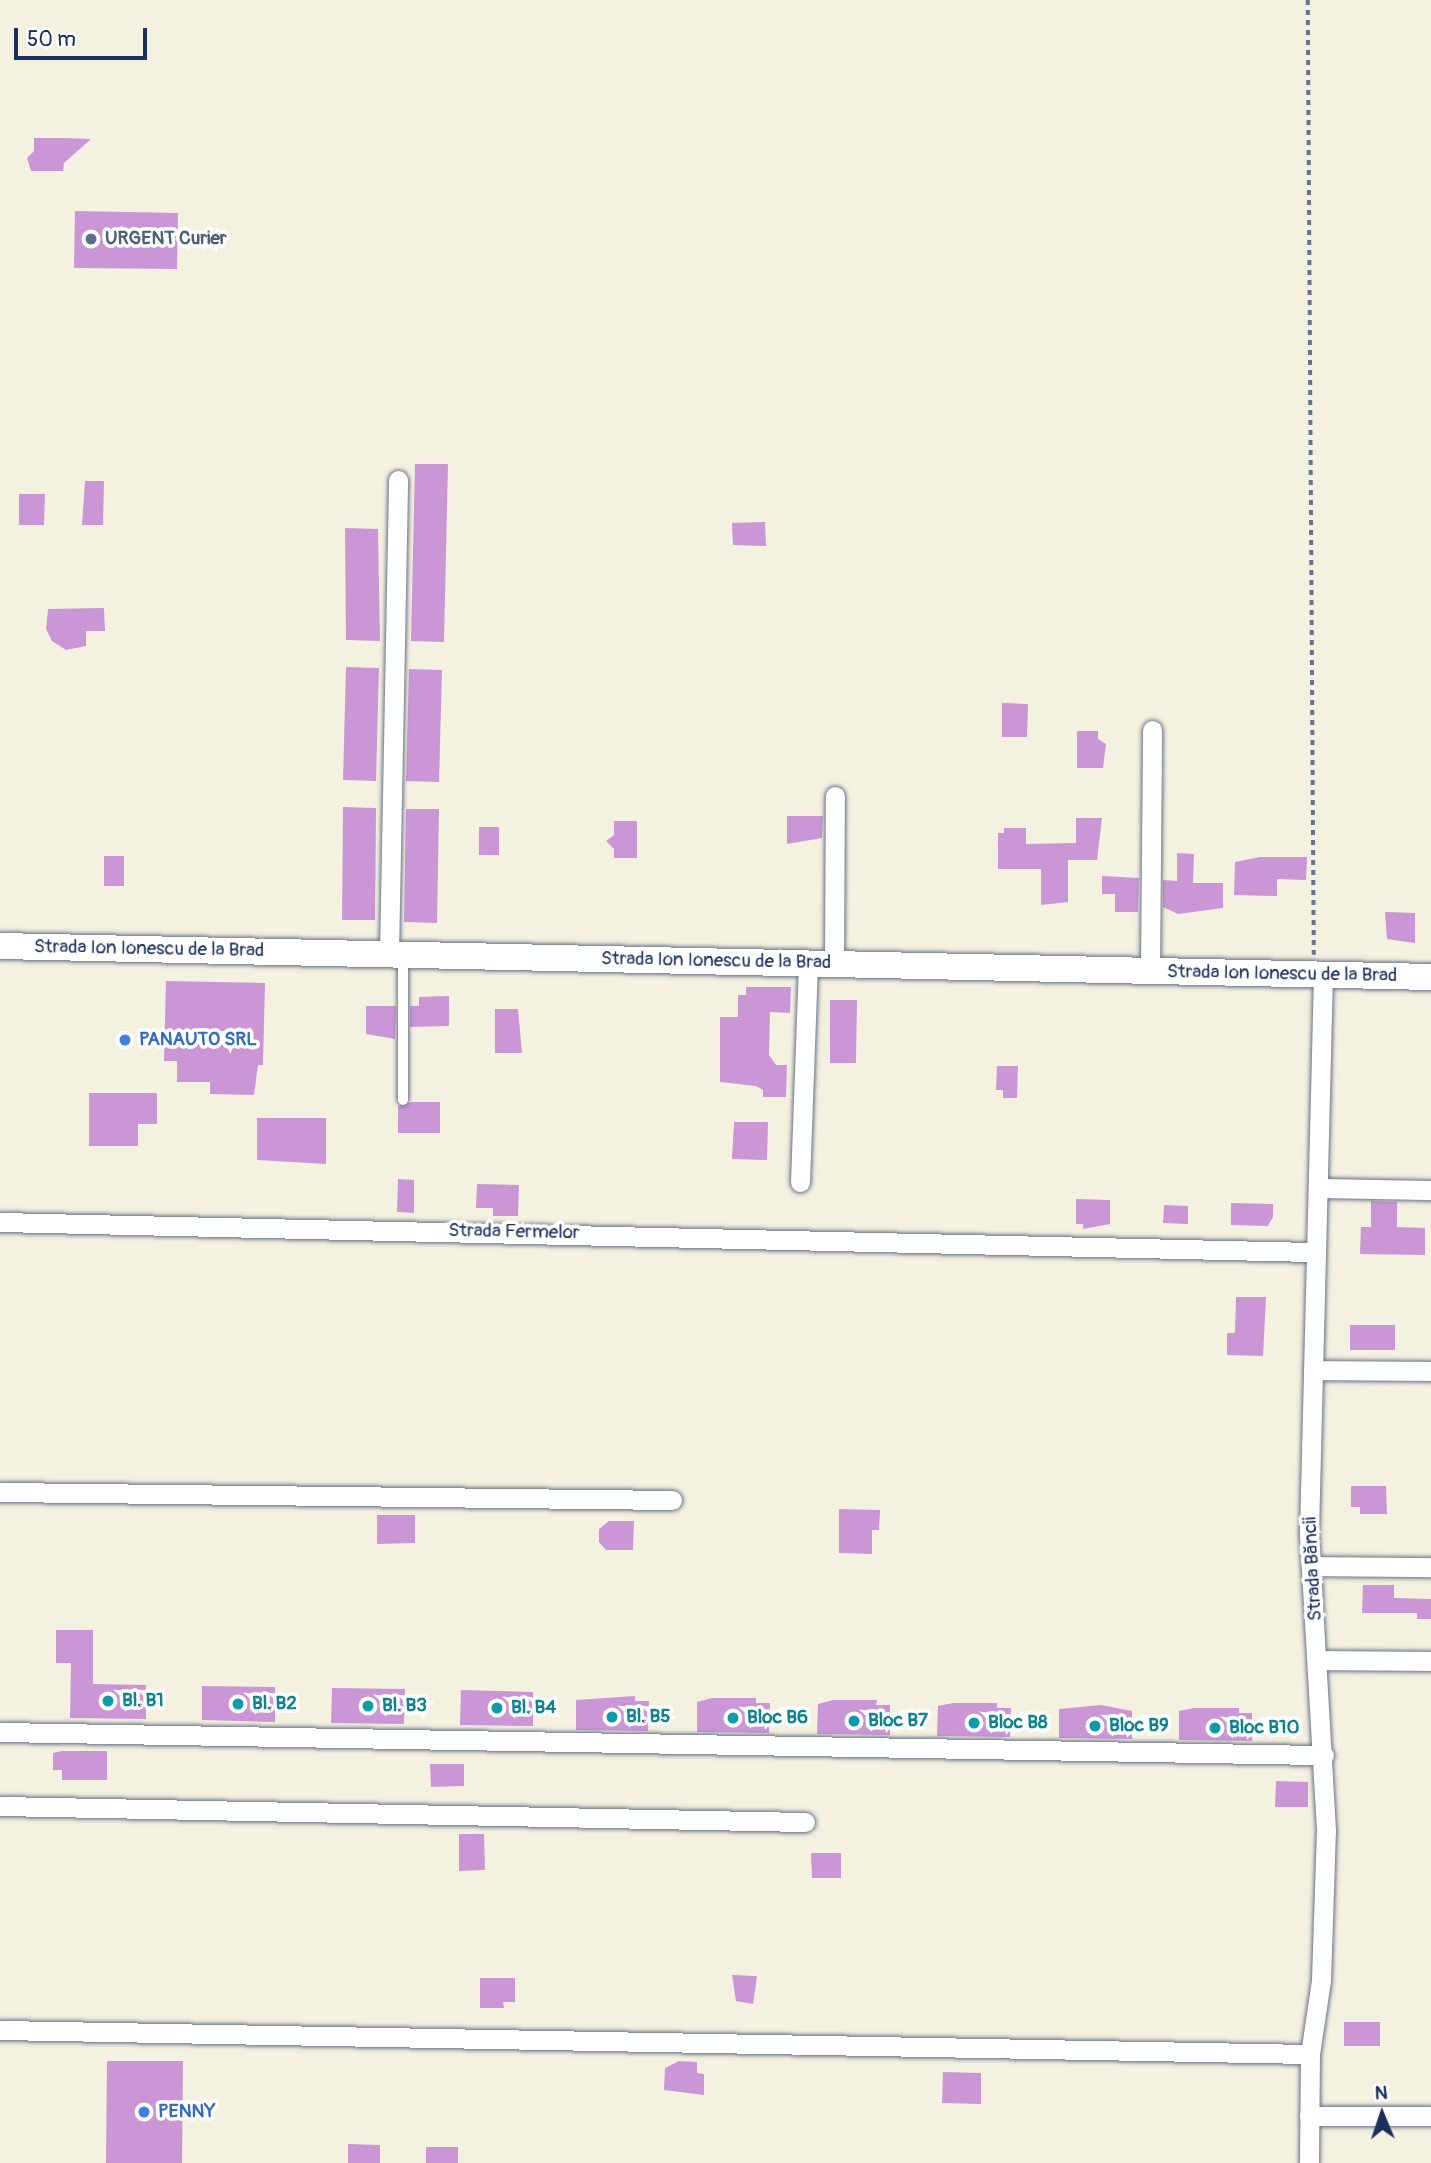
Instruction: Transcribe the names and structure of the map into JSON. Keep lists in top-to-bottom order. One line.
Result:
{"streets":{"street":["Strada Ion Ionescu de la Brad","Strada Fermelor","Strada Băncii"]},"crossings":[["Strada Ion Ionescu de la Brad","Strada Băncii"],["Strada Fermelor","Strada Băncii"]],"places":["URGENT Curier","PANAUTO SRL","Bl. B1","Bl. B2","Bl. B3","Bl. B4","Bl. B5","Bloc B6","Bloc B7","Bloc B8","Bloc B9","Bloc B10","PENNY"],"scale_bar":"50 m","north":"top"}
